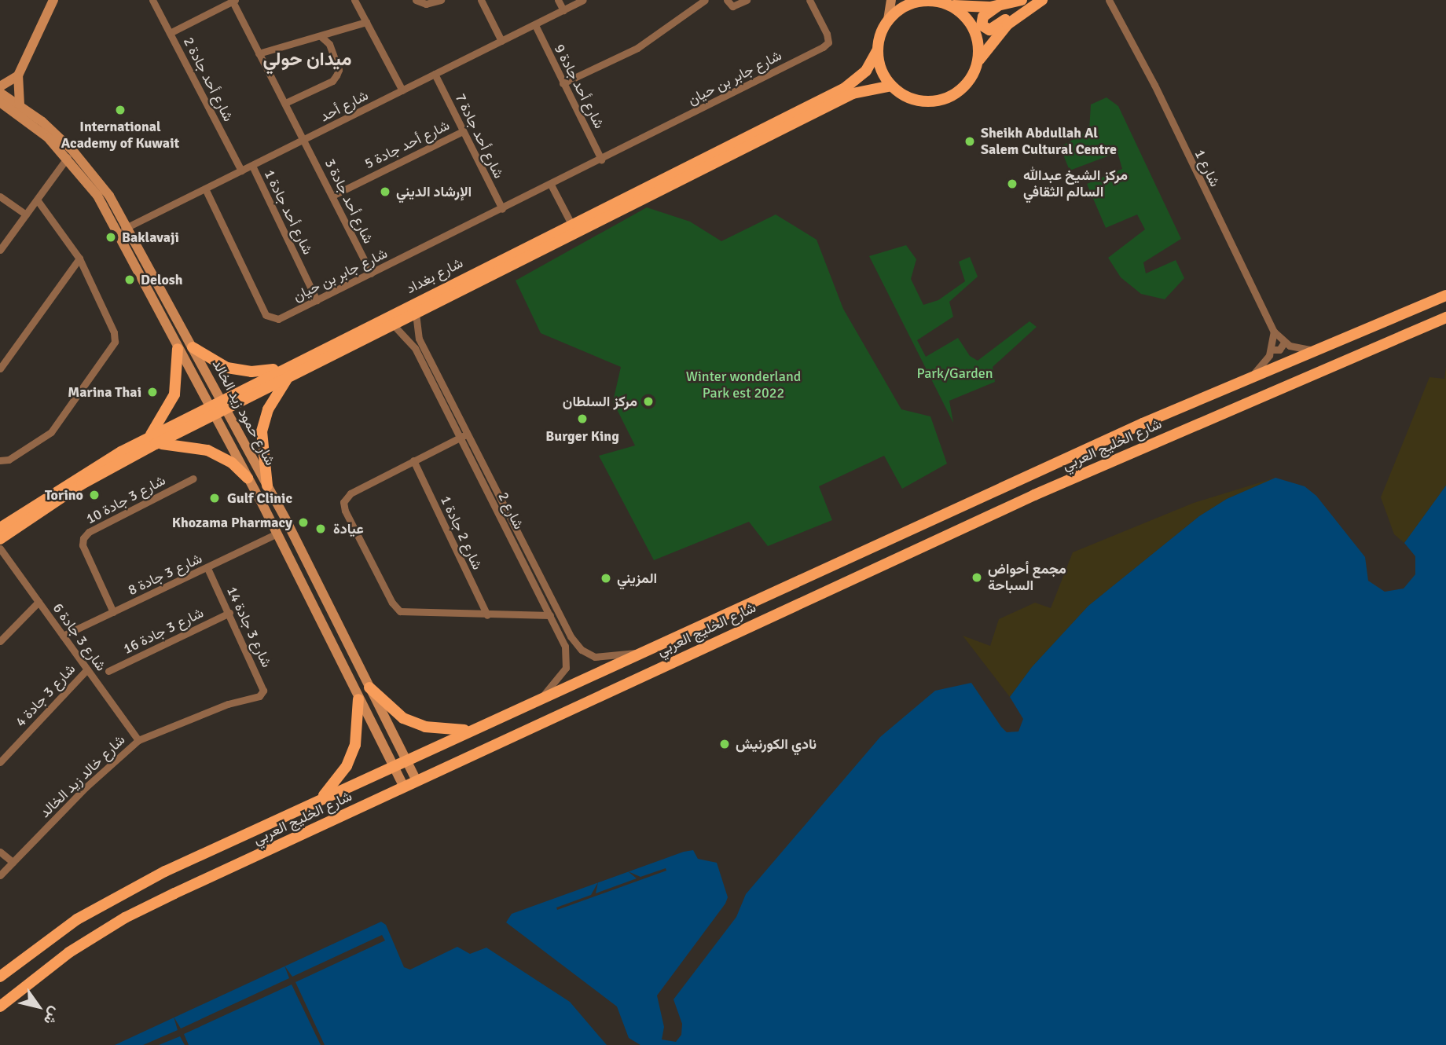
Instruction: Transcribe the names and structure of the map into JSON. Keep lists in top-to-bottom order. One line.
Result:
{"streets":{"main road":["شارع بغداد","شارع حمود زيد الخالد","شارع الخليج العربي"],"street":["شارع جابر بن حيان","شارع أحد جادة 2","شارع أحد جادة 9","شارع أحد","شارع أحد جادة 7","شارع أحد جادة 5","شارع 1","شارع أحد جادة 3","شارع أحد جادة 1","شارع 3 جادة 10","شارع 2","شارع 2 جادة 1","شارع 3 جادة 8","شارع 3 جادة 14","شارع 3 جادة 16","شارع 3 جادة 6","شارع 3 جادة 4","شارع خالد زيد الخالد"]},"crossings":[["شارع جابر بن حيان","شارع أحد جادة 9"],["شارع جابر بن حيان","شارع أحد"],["شارع جابر بن حيان","شارع أحد جادة 7"],["شارع جابر بن حيان","شارع أحد جادة 3"],["شارع جابر بن حيان","شارع أحد جادة 1"],["شارع أحد جادة 2","شارع أحد"],["شارع أحد جادة 9","شارع أحد"],["شارع أحد","شارع أحد جادة 7"],["شارع أحد","شارع أحد جادة 3"],["شارع أحد","شارع أحد جادة 1"],["شارع أحد","شارع حمود زيد الخالد"],["شارع أحد جادة 7","شارع أحد جادة 5"],["شارع أحد جادة 5","شارع أحد جادة 3"],["شارع بغداد","شارع حمود زيد الخالد"],["شارع بغداد","شارع 2"],["شارع حمود زيد الخالد","شارع الخليج العربي"],["شارع حمود زيد الخالد","شارع 3 جادة 8"],["شارع الخليج العربي","شارع 2"],["شارع 3 جادة 10","شارع 3 جادة 8"],["شارع 3 جادة 8","شارع 3 جادة 14"],["شارع 3 جادة 8","شارع 3 جادة 6"],["شارع 3 جادة 14","شارع 3 جادة 16"],["شارع 3 جادة 14","شارع خالد زيد الخالد"],["شارع 3 جادة 6","شارع 3 جادة 4"],["شارع 3 جادة 6","شارع خالد زيد الخالد"]],"districts":["ميدان حولي"],"parks":["Park/Garden","Winter wonderland Park est 2022"],"places":["International Academy of Kuwait","Sheikh Abdullah Al Salem Cultural Centre","مركز الشيخ عبدالله السالم الثقافي","الإرشاد الديني","Baklavaji","Delosh","Marina Thai","مركز السلطان","Burger King","Torino","Gulf Clinic","Khozama Pharmacy","عيادة","مجمع أحواض السباحة","المزيني","نادي الكورنيش"],"north":"bottom right"}
